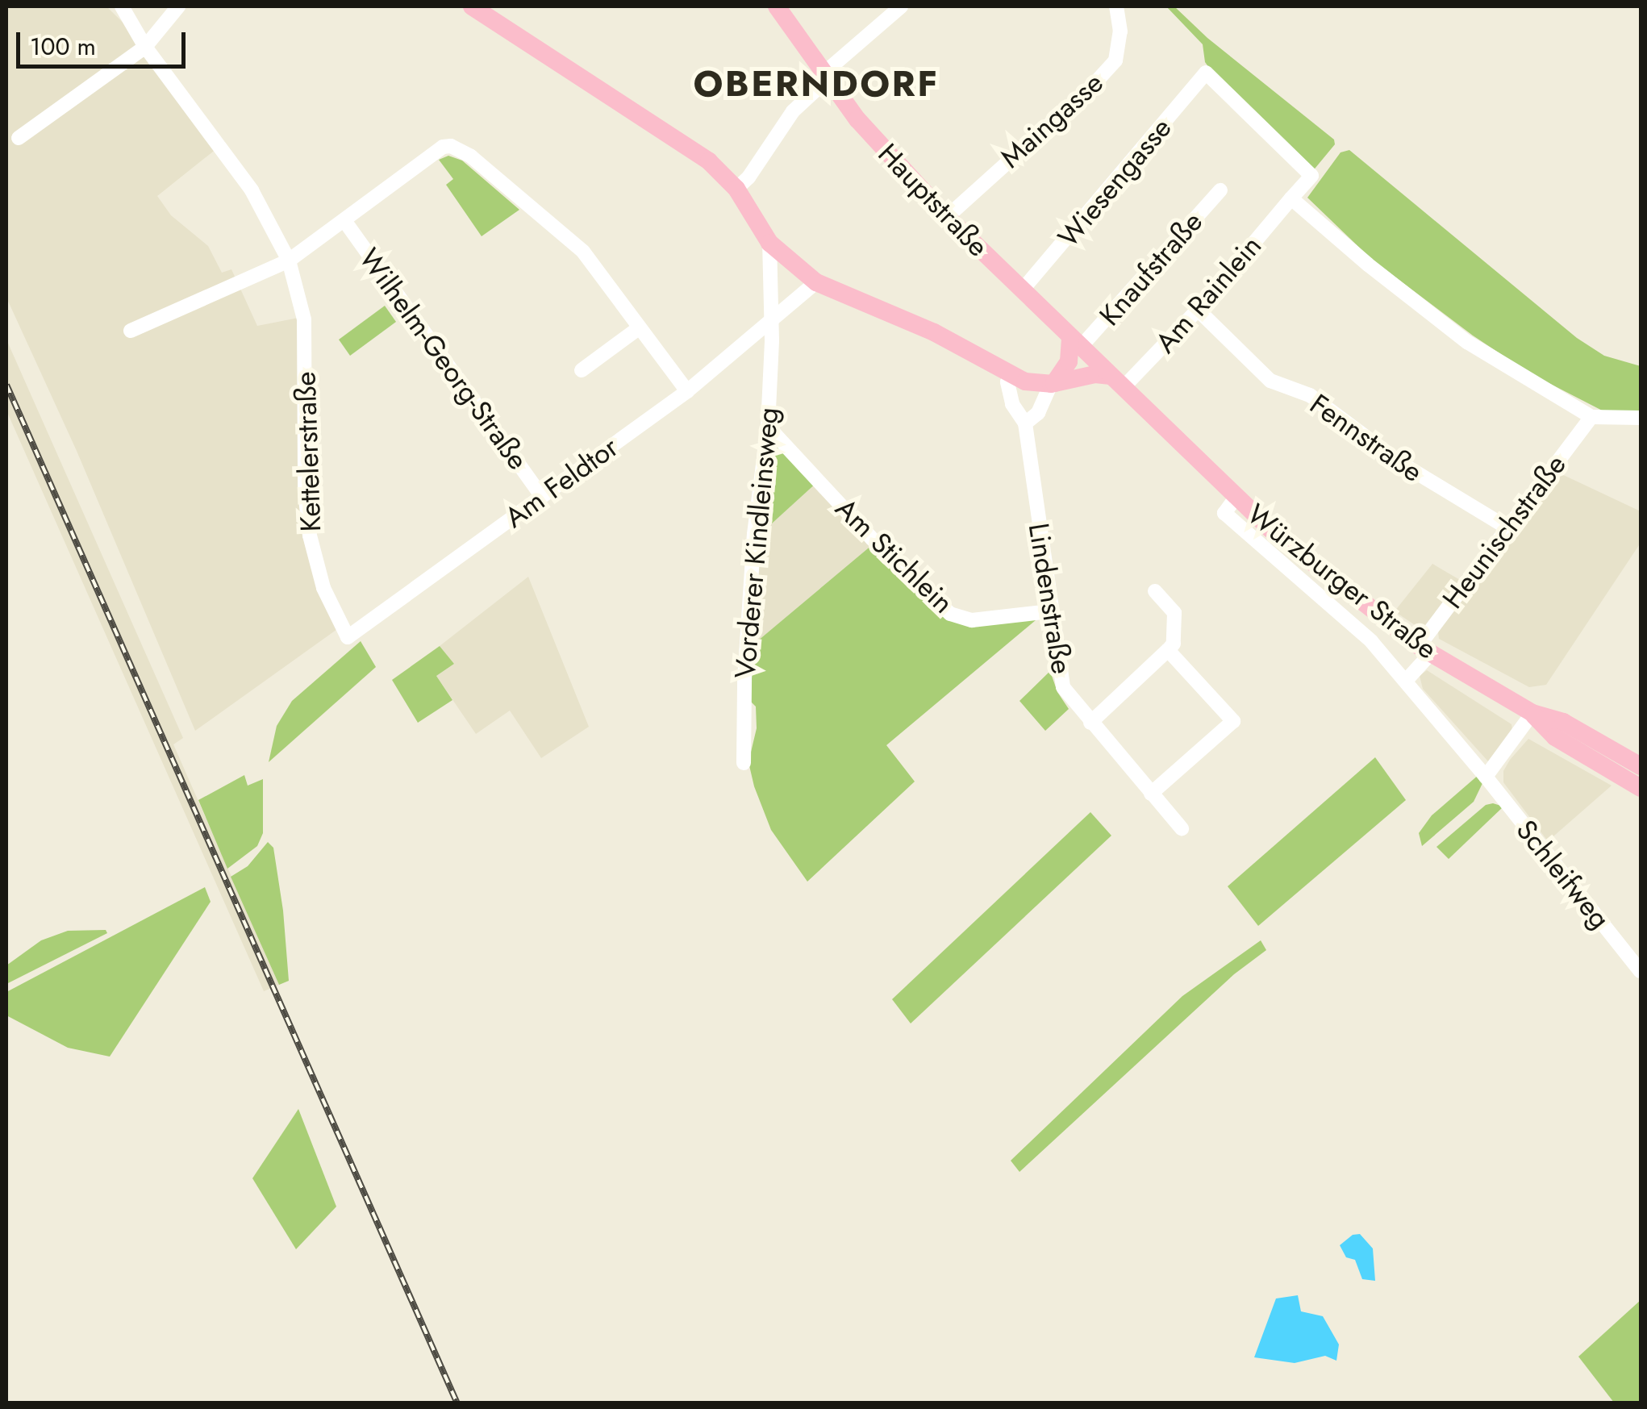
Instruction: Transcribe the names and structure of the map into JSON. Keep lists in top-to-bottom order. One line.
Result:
{"streets":{"main road":["Hauptstraße","Würzburger Straße"],"street":["Maingasse","Wiesengasse","Knaufstraße","Am Rainlein","Wilhelm-Georg-Straße","Fennstraße","Kettelerstraße","Am Feldtor","Heunischstraße","Vorderer Kindleinsweg","Am Stichlein","Lindenstraße","Schleifweg"]},"crossings":[["Maingasse","Hauptstraße"],["Wiesengasse","Hauptstraße"],["Wiesengasse","Am Rainlein"],["Hauptstraße","Knaufstraße"],["Hauptstraße","Am Rainlein"],["Hauptstraße","Würzburger Straße"],["Am Rainlein","Fennstraße"],["Am Rainlein","Würzburger Straße"],["Wilhelm-Georg-Straße","Am Feldtor"],["Fennstraße","Heunischstraße"],["Kettelerstraße","Am Feldtor"],["Am Feldtor","Vorderer Kindleinsweg"],["Heunischstraße","Würzburger Straße"],["Vorderer Kindleinsweg","Am Stichlein"],["Am Stichlein","Lindenstraße"],["Würzburger Straße","Schleifweg"]],"districts":["OBERNDORF"],"scale_bar":"100 m"}
